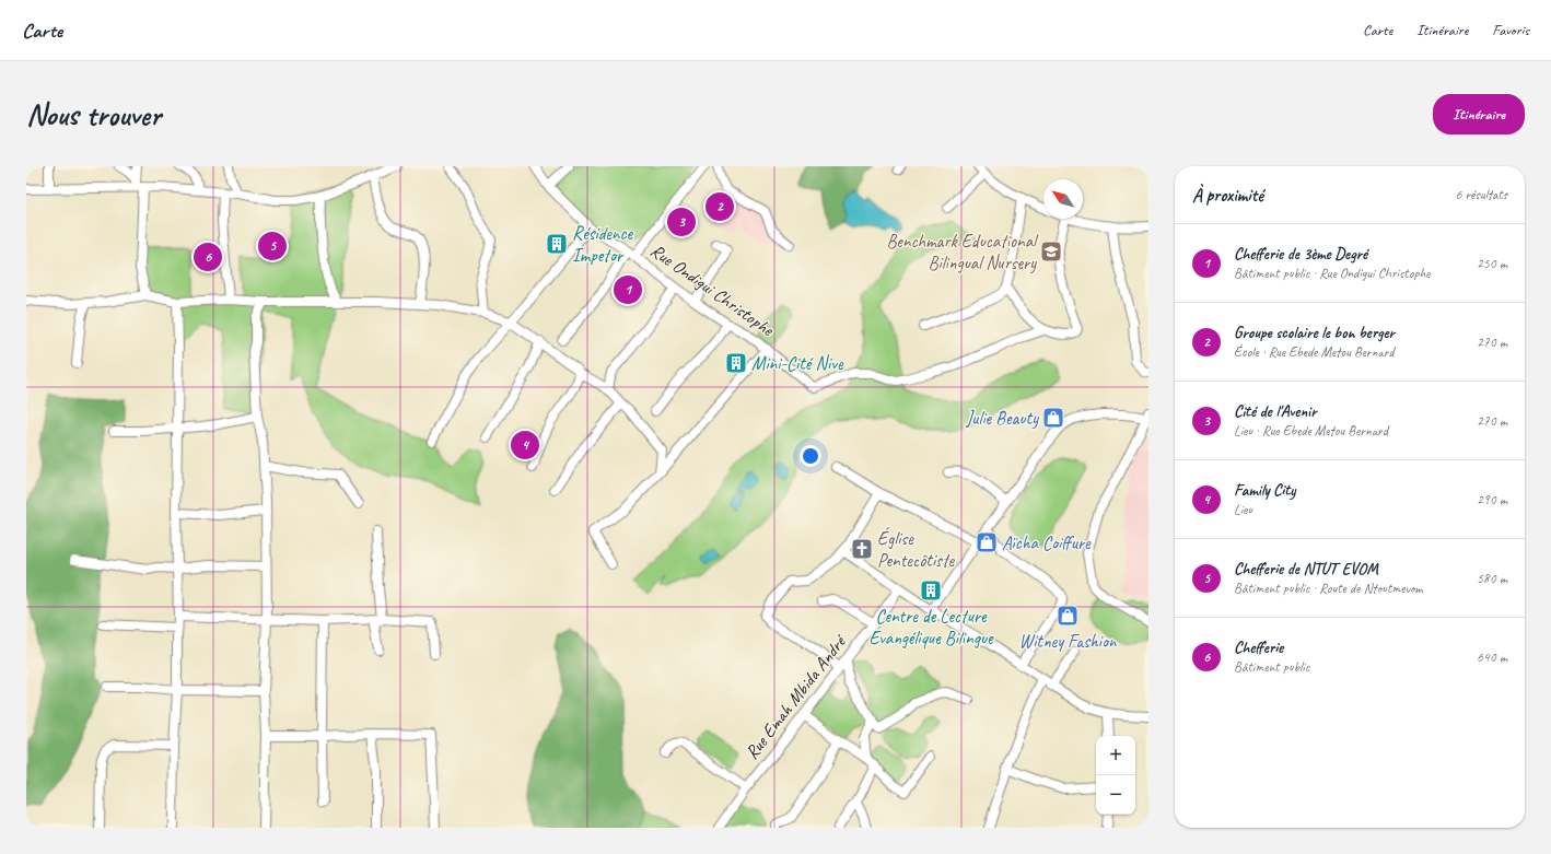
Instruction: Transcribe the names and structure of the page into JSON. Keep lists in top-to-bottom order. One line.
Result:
{"streets":{"street":["Rue Ondigui Christophe","Rue Emah Mbida André"]},"places":{"building":["Résidence Impetor","Mini-Cité Nive","Centre de Lecture Evangélique Bilingue"],"school or university":["Benchmark Educational Bilingual Nursery"],"shop":["Julie Beauty","Aïcha Coiffure","Witney Fashion"],"church":["Église Pentecôtiste"]},"north":"top left","page":{"header":"Carte","nav":["Carte","Itinéraire","Favoris"],"buttons":"Itinéraire","title":"Nous trouver","heading":["À proximité","6 résultats"],"pins":["2","3","5","6","1","4"],"list":[{"mark":"1","name":"Chefferie de 3ème Degré","note":"Bâtiment public · Rue Ondigui Christophe","value":"250 m"},{"mark":"2","name":"Groupe scolaire le bon berger","note":"École · Rue Ebede Metou Bernard","value":"270 m"},{"mark":"3","name":"Cité de l'Avenir","note":"Lieu · Rue Ebede Metou Bernard","value":"270 m"},{"mark":"4","name":"Family City","note":"Lieu","value":"290 m"},{"mark":"5","name":"Chefferie de NTUT EVOM","note":"Bâtiment public · Route de Ntoutmevom","value":"580 m"},{"mark":"6","name":"Chefferie","note":"Bâtiment public","value":"640 m"}],"map_buttons":["+","−"]}}
